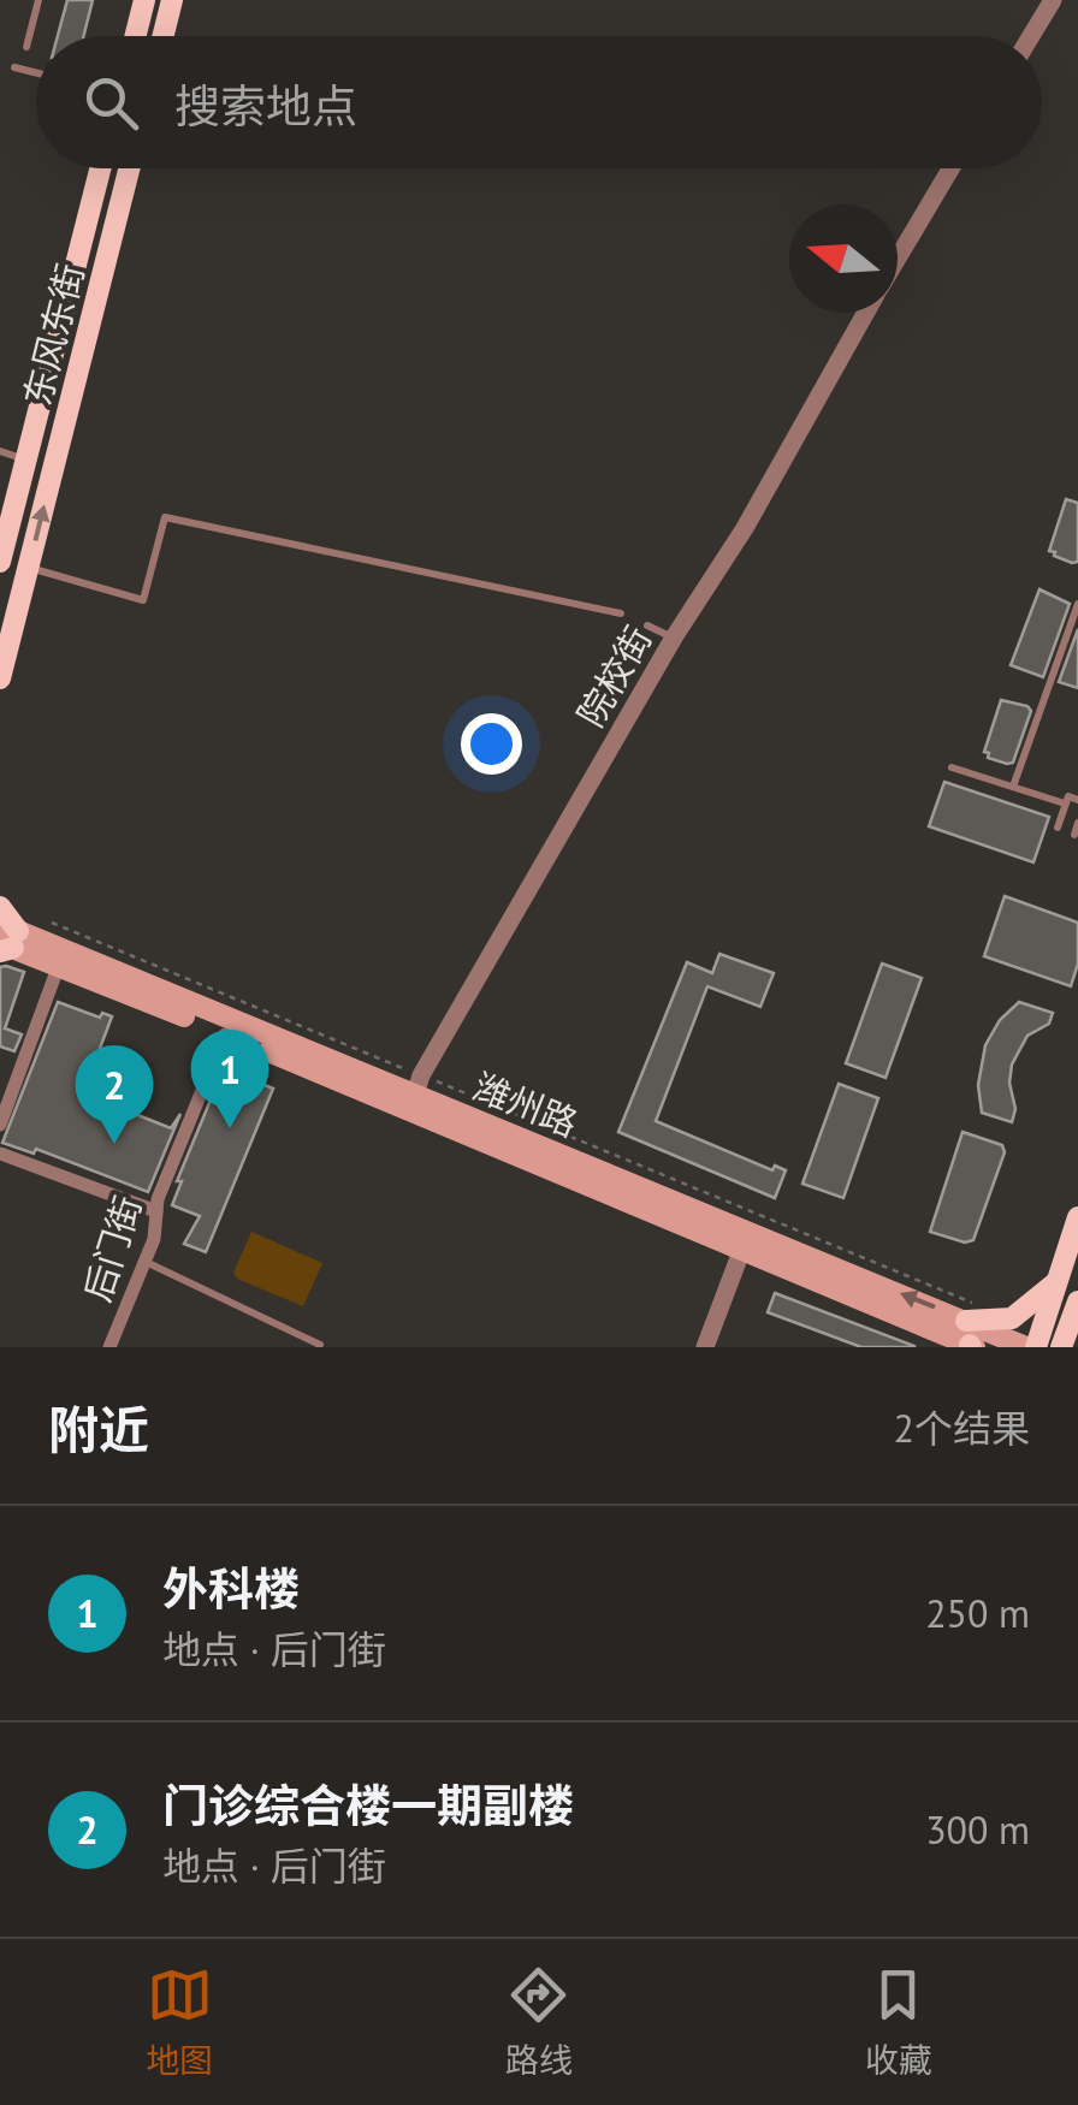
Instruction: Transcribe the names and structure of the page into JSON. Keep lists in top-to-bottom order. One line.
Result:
{"streets":{"main road":["东风东街","潍州路"],"street":["院校街","后门街"]},"crossings":[["院校街","潍州路"],["潍州路","后门街"]],"north":"left","page":{"search":"搜索地点","pins":["1","2"],"heading":["附近","2个结果"],"list":[{"mark":"1","name":"外科楼","note":"地点 · 后门街","value":"250 m"},{"mark":"2","name":"门诊综合楼一期副楼","note":"地点 · 后门街","value":"300 m"}],"nav":["地图","路线","收藏"]}}
